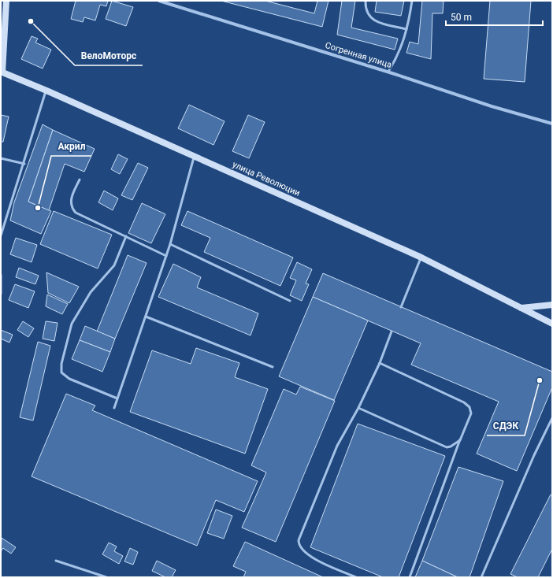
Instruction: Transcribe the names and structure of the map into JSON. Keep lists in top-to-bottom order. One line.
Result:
{"streets":{"main road":["улица Революции"],"street":["Согренная улица"]},"places":["ВелоМоторс","Акрил","СДЭК"],"scale_bar":"50 m"}
